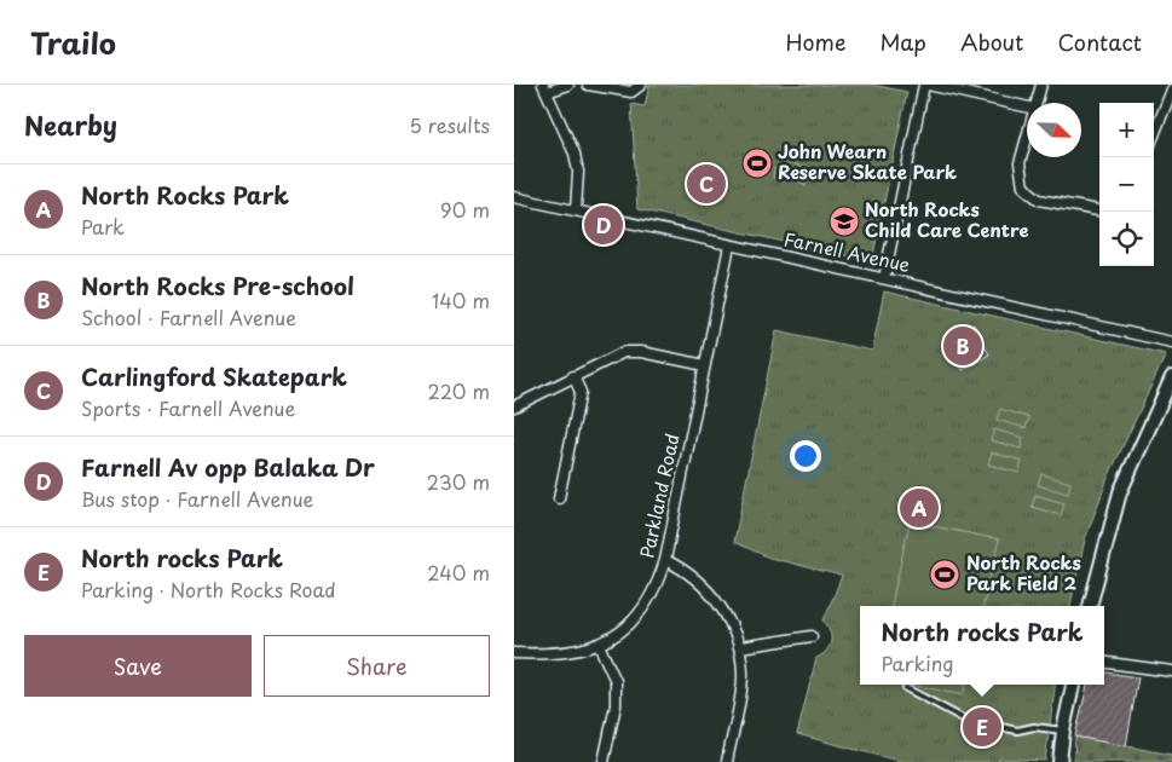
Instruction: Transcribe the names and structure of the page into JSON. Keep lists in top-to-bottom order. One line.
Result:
{"streets":{"street":["Farnell Avenue","Parkland Road"]},"crossings":[["Farnell Avenue","Parkland Road"]],"places":{"sports":["John Wearn Reserve Skate Park","North Rocks Park Field 2"],"school or university":["North Rocks Child Care Centre"]},"north":"bottom right","page":{"header":"Trailo","nav":["Home","Map","About","Contact"],"heading":["Nearby","5 results"],"map_buttons":["+","−"],"pins":["C","D","B","A","E"],"list":[{"mark":"A","name":"North Rocks Park","note":"Park","value":"90 m"},{"mark":"B","name":"North Rocks Pre-school","note":"School · Farnell Avenue","value":"140 m"},{"mark":"C","name":"Carlingford Skatepark","note":"Sports · Farnell Avenue","value":"220 m"},{"mark":"D","name":"Farnell Av opp Balaka Dr","note":"Bus stop · Farnell Avenue","value":"230 m"},{"mark":"E","name":"North rocks Park","note":"Parking · North Rocks Road","value":"240 m"}],"popup":["North rocks Park","Parking"],"buttons":["Save","Share"]}}
